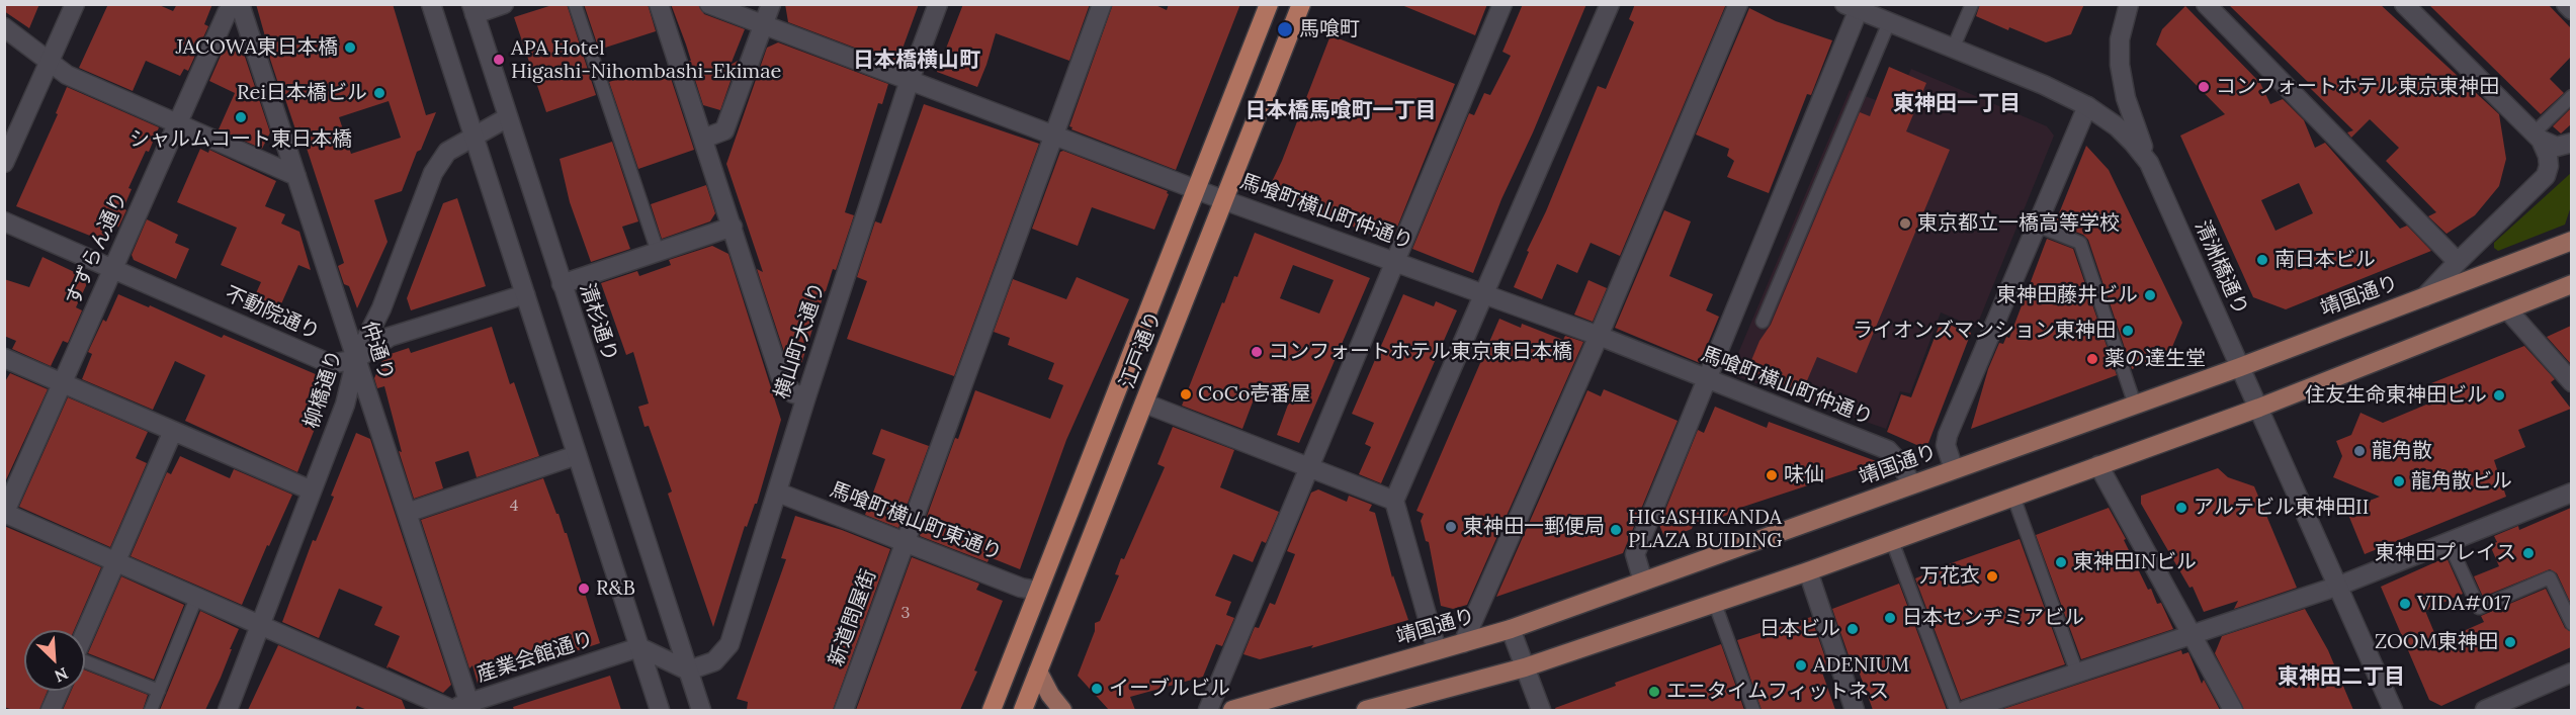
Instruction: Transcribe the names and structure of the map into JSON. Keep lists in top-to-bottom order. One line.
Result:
{"streets":{"highway":["江戸通り"],"main road":["靖国通り"],"street":["馬喰町横山町仲通り","すずらん通り","清洲橋通り","不動院通り","清杉通り","横山町大通り","仲通り","柳橋通り","馬喰町横山町東通り","新道問屋街","産業会館通り"]},"crossings":[["馬喰町横山町仲通り","靖国通り"],["馬喰町横山町仲通り","横山町大通り"],["馬喰町横山町仲通り","江戸通り"],["馬喰町横山町仲通り","新道問屋街"],["すずらん通り","不動院通り"],["清洲橋通り","靖国通り"],["不動院通り","仲通り"],["不動院通り","柳橋通り"],["清杉通り","横山町大通り"],["清杉通り","柳橋通り"],["横山町大通り","馬喰町横山町東通り"],["江戸通り","馬喰町横山町東通り"],["仲通り","柳橋通り"],["仲通り","産業会館通り"],["馬喰町横山町東通り","新道問屋街"]],"districts":["日本橋横山町","東神田一丁目","日本橋馬喰町一丁目","東神田二丁目"],"places":["馬喰町","JACOWA東日本橋","APA Hotel Higashi-Nihombashi-Ekimae","コンフォートホテル東京東神田","Rei日本橋ビル","シャルムコート東日本橋","東京都立一橋高等学校","南日本ビル","東神田藤井ビル","ライオンズマンション東神田","コンフォートホテル東京東日本橋","薬の達生堂","CoCo壱番屋","住友生命東神田ビル","龍角散","味仙","龍角散ビル","アルテビル東神田II","東神田一郵便局","HIGASHIKANDA PLAZA BUIDING","東神田プレイス","東神田INビル","万花衣","R&B","VIDA#017","日本センヂミアビル","日本ビル","ZOOM東神田","ADENIUM","イーブルビル","エニタイムフィットネス"],"house_numbers":["4","3"],"north":"bottom right"}
